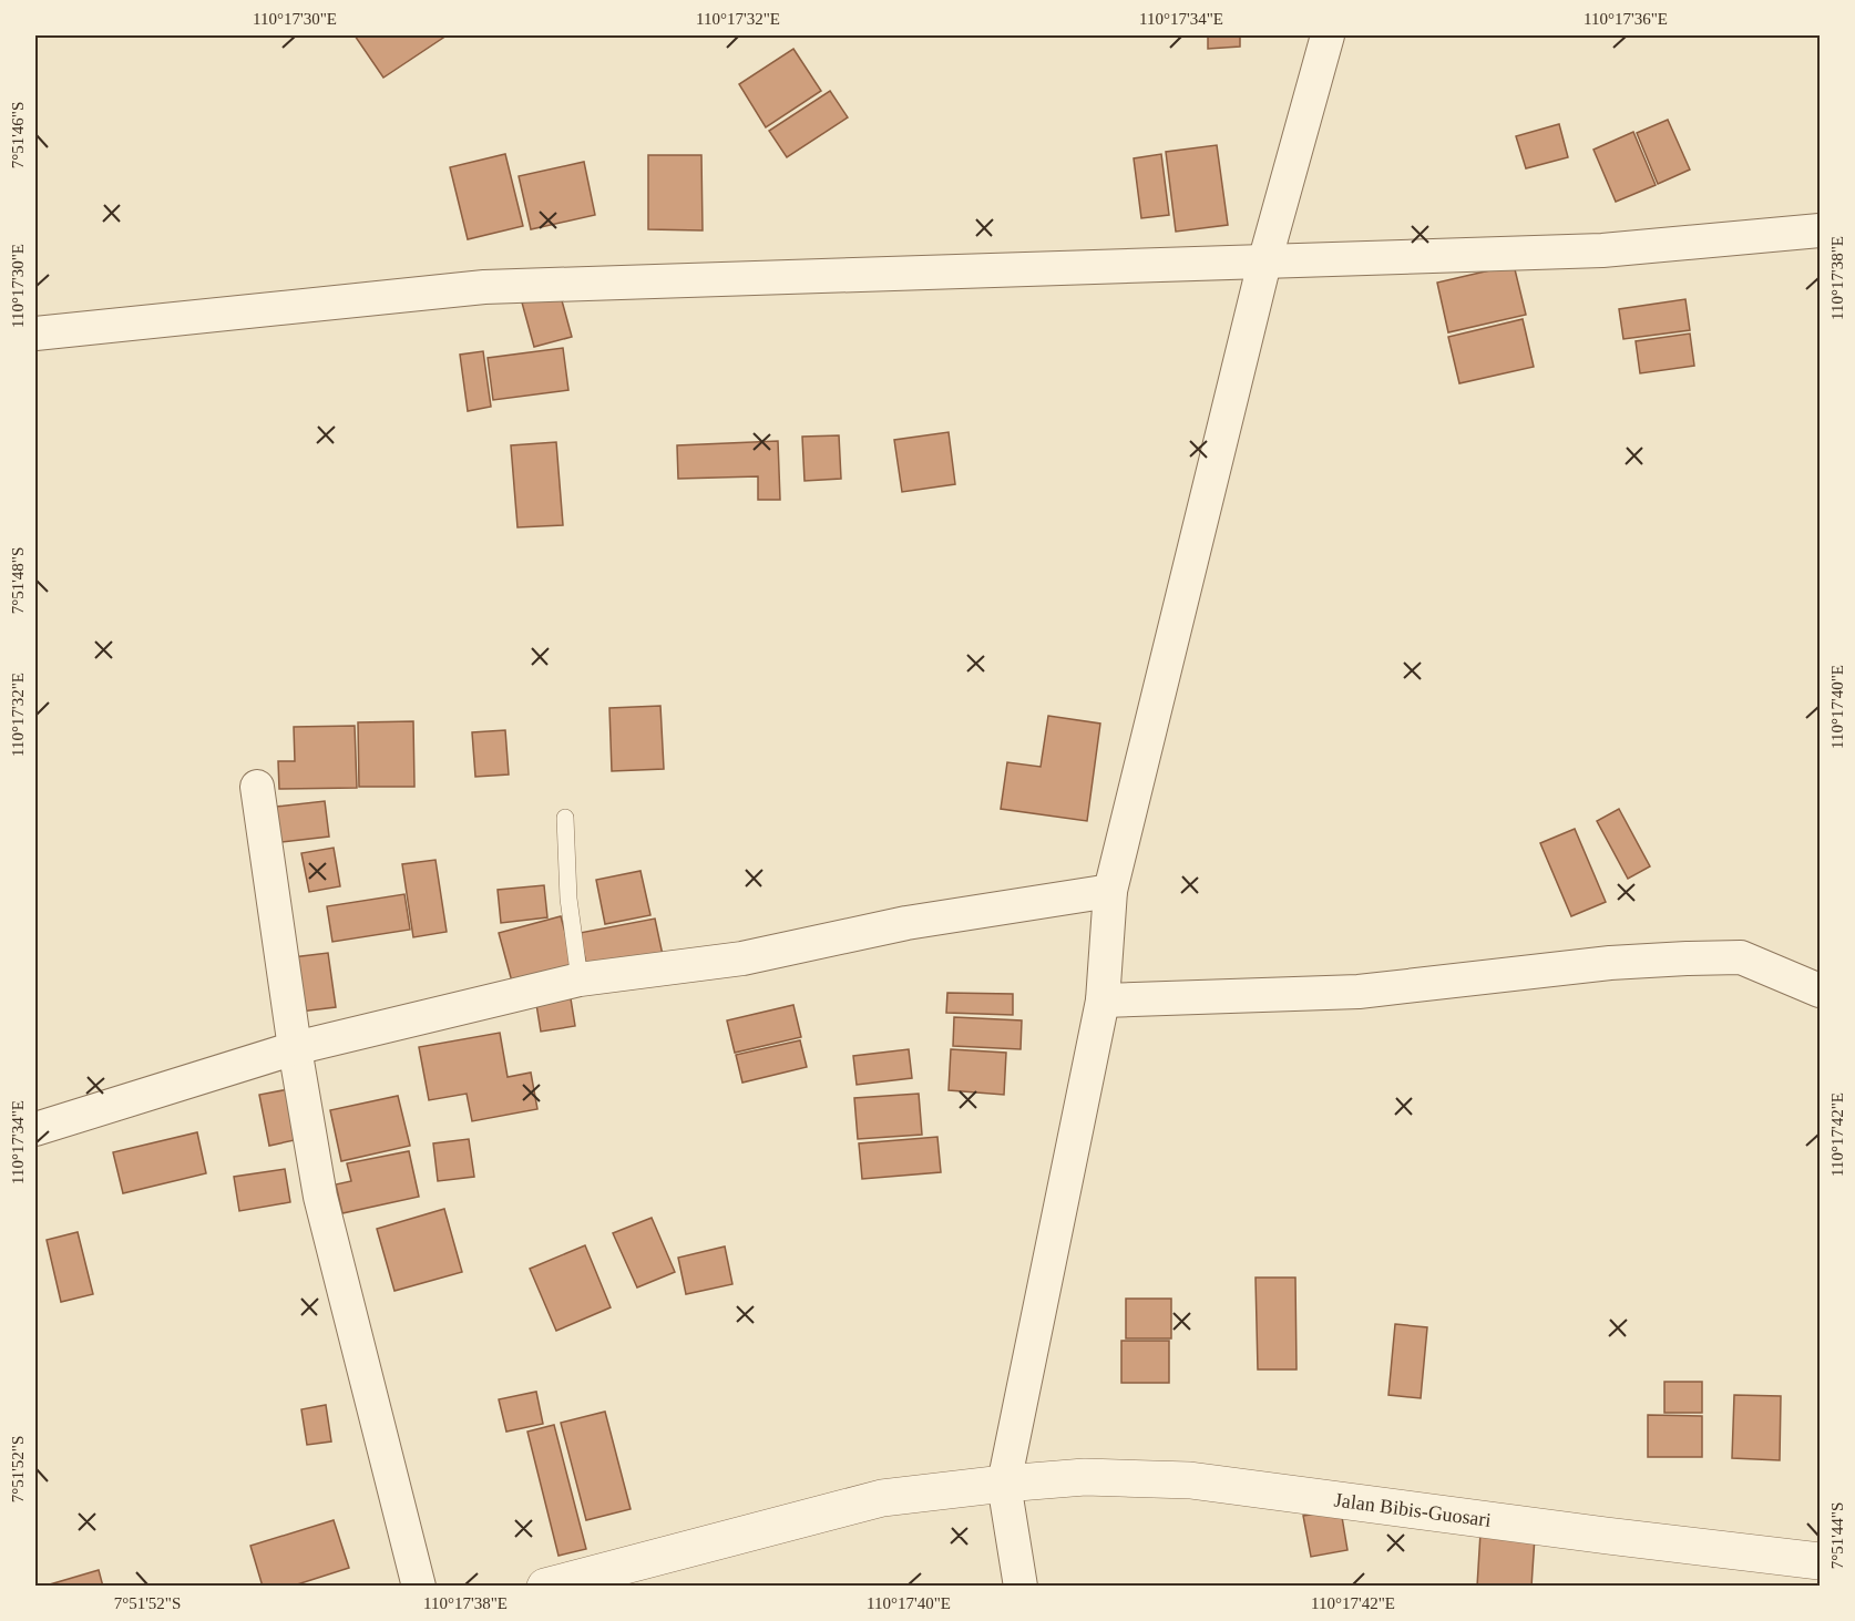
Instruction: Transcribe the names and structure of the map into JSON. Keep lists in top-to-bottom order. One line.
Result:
{"streets":{"street":["Jalan Bibis-Guosari"]},"coordinates":["110°17'30\"E","110°17'32\"E","110°17'34\"E","110°17'36\"E","7°51'46\"S","110°17'38\"E","7°51'48\"S","110°17'40\"E","110°17'42\"E","7°51'52\"S","7°51'44\"S"]}
